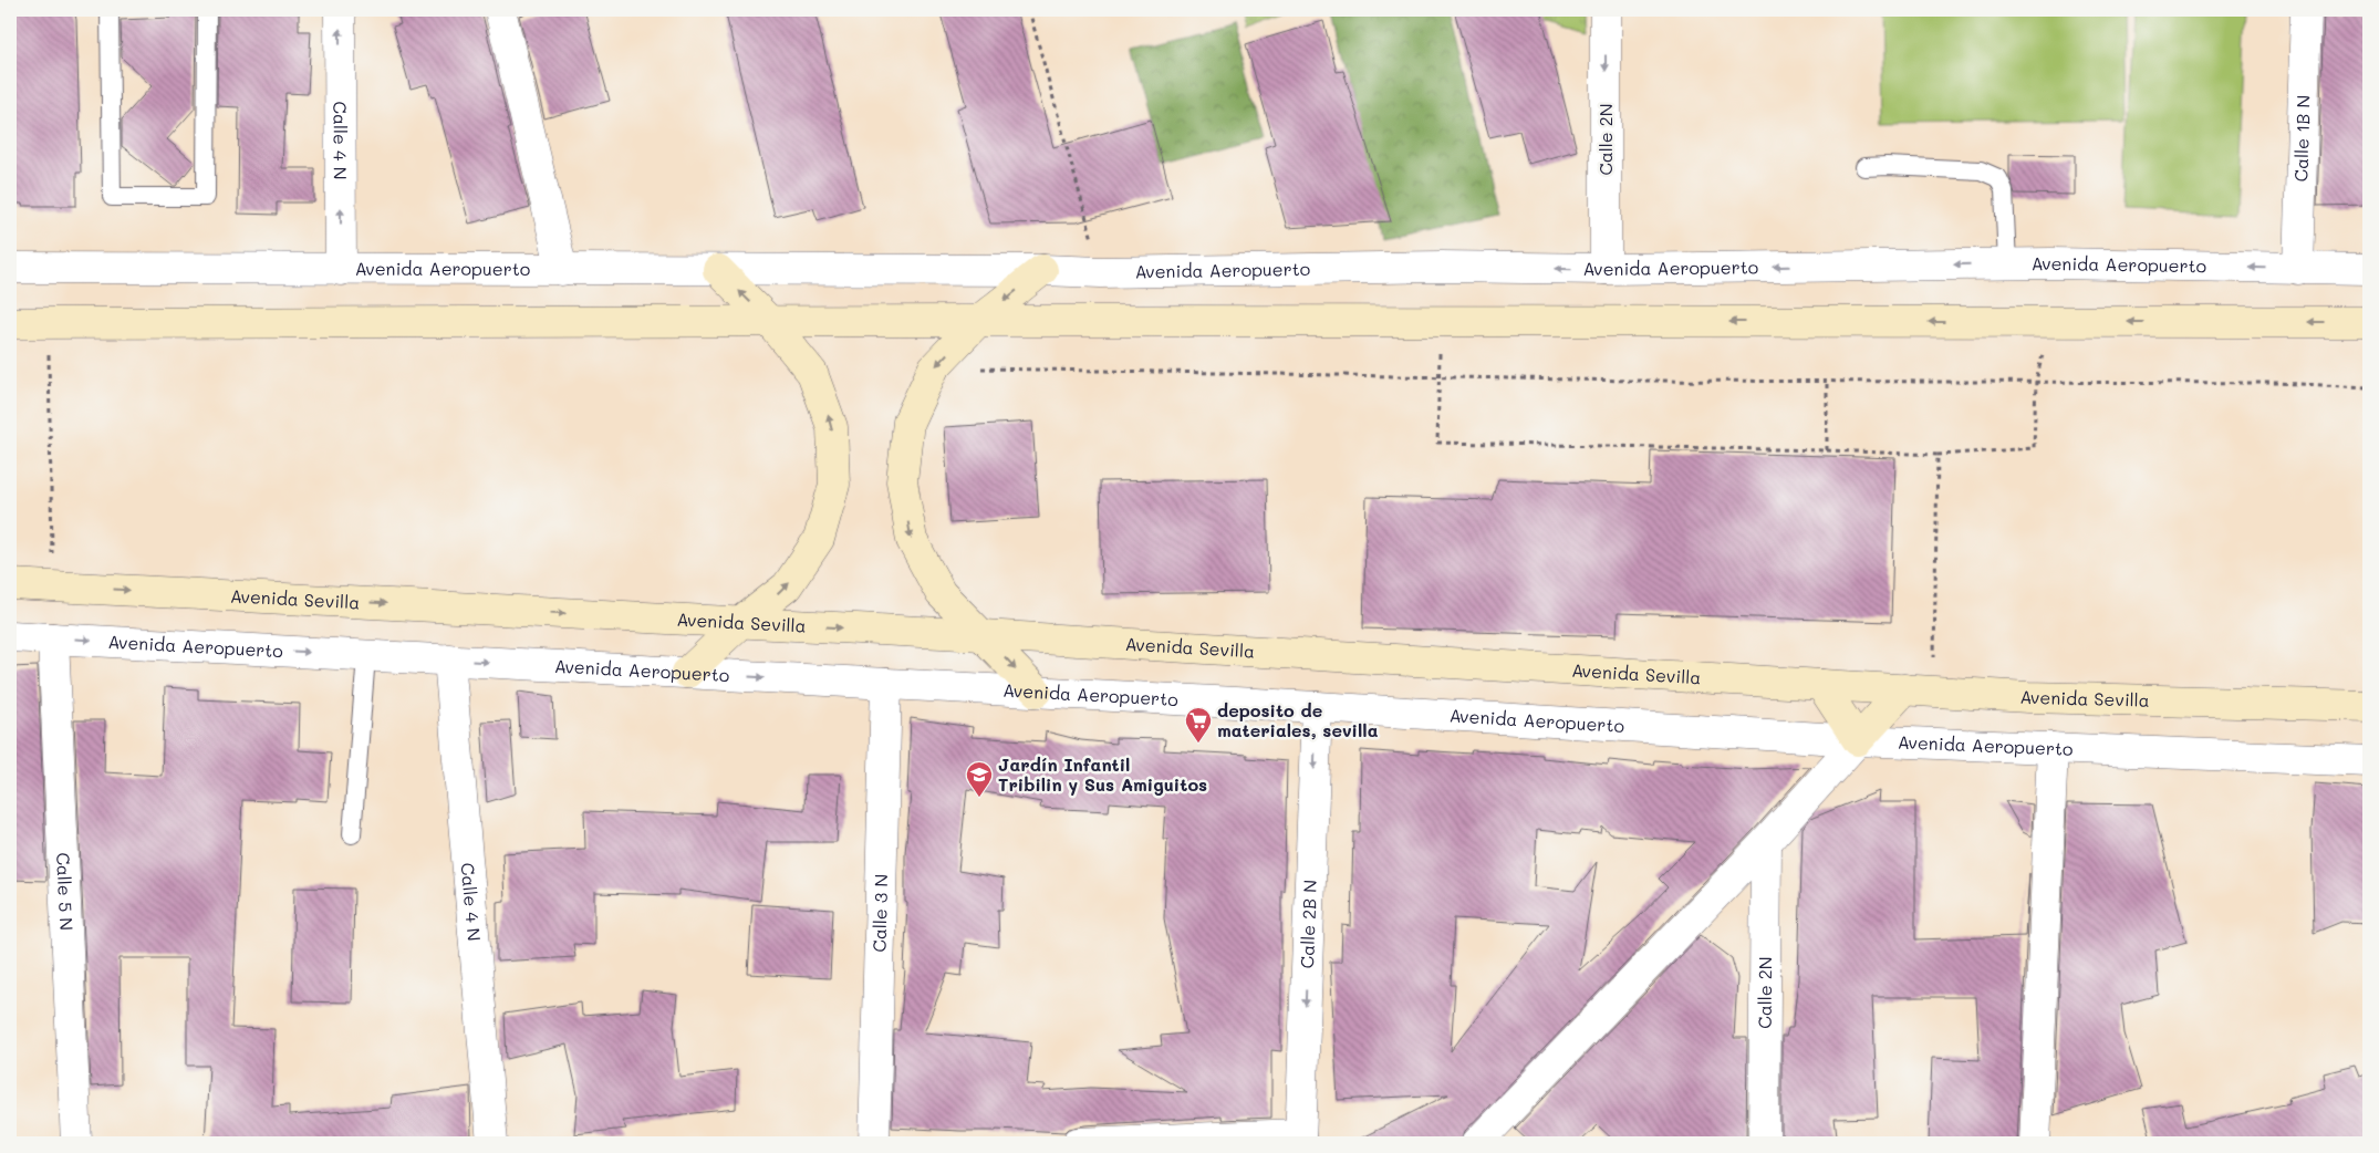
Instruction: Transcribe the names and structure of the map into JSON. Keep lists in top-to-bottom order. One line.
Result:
{"streets":{"main road":["Avenida Sevilla"],"street":["Calle 4 N","Calle 2N","Calle 1B N","Avenida Aeropuerto","Calle 5 N","Calle 3 N","Calle 2B N"]},"crossings":[["Calle 4 N","Avenida Aeropuerto"],["Calle 2N","Avenida Aeropuerto"],["Calle 1B N","Avenida Aeropuerto"],["Avenida Aeropuerto","Calle 5 N"],["Avenida Aeropuerto","Calle 3 N"],["Avenida Aeropuerto","Calle 2B N"]],"one_way":["Calle 2N","Avenida Sevilla","Calle 2B N"],"places":{"supermarket":["deposito de materiales, sevilla"],"school or university":["Jardín Infantil Tribilin y Sus Amiguitos"]}}
